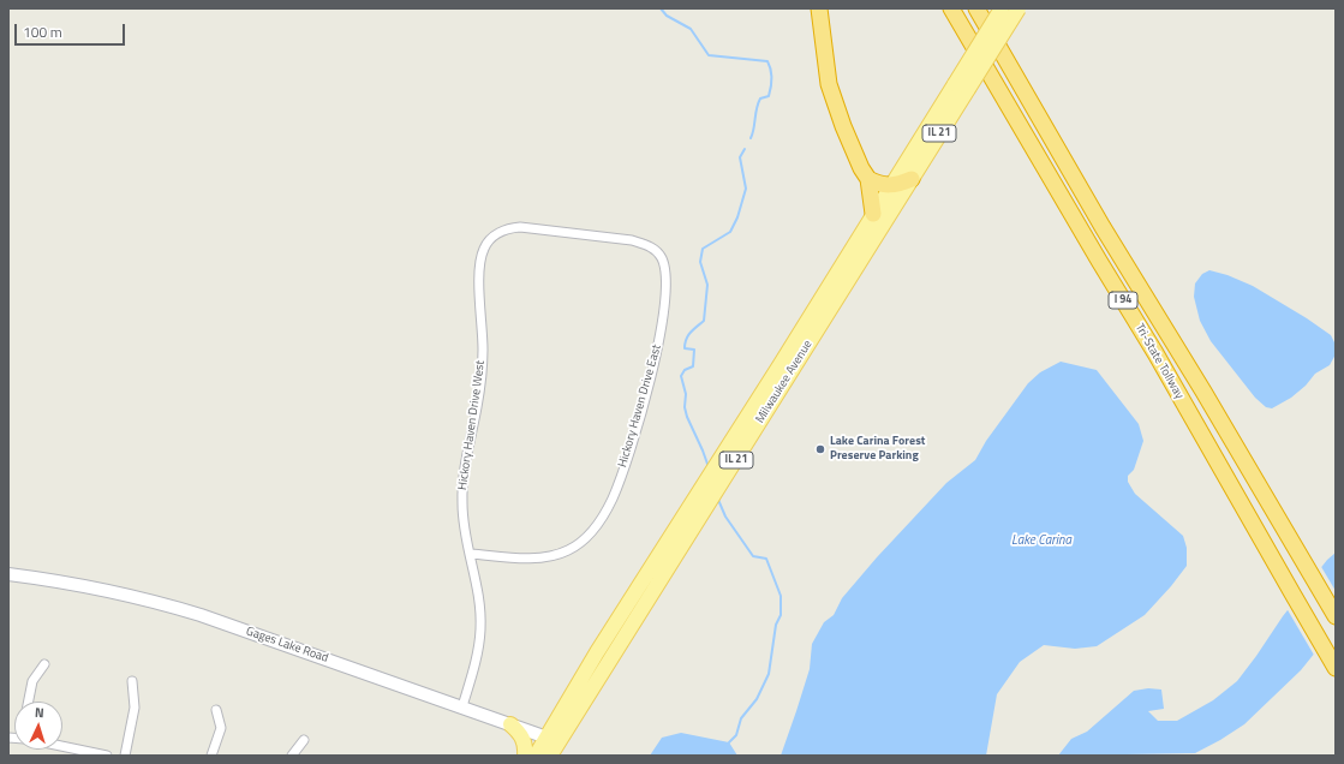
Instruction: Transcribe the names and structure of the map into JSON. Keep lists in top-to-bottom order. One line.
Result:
{"streets":{"highway":["I 94","Tri-State Tollway"],"main road":["IL 21","Milwaukee Avenue"],"street":["Hickory Haven Drive East","Hickory Haven Drive West","Gages Lake Road"]},"crossings":[["Milwaukee Avenue","Gages Lake Road"],["Hickory Haven Drive East","Hickory Haven Drive West"],["Hickory Haven Drive West","Gages Lake Road"]],"water":["Lake Carina"],"places":["Lake Carina Forest Preserve Parking"],"scale_bar":"100 m","north":"top"}
